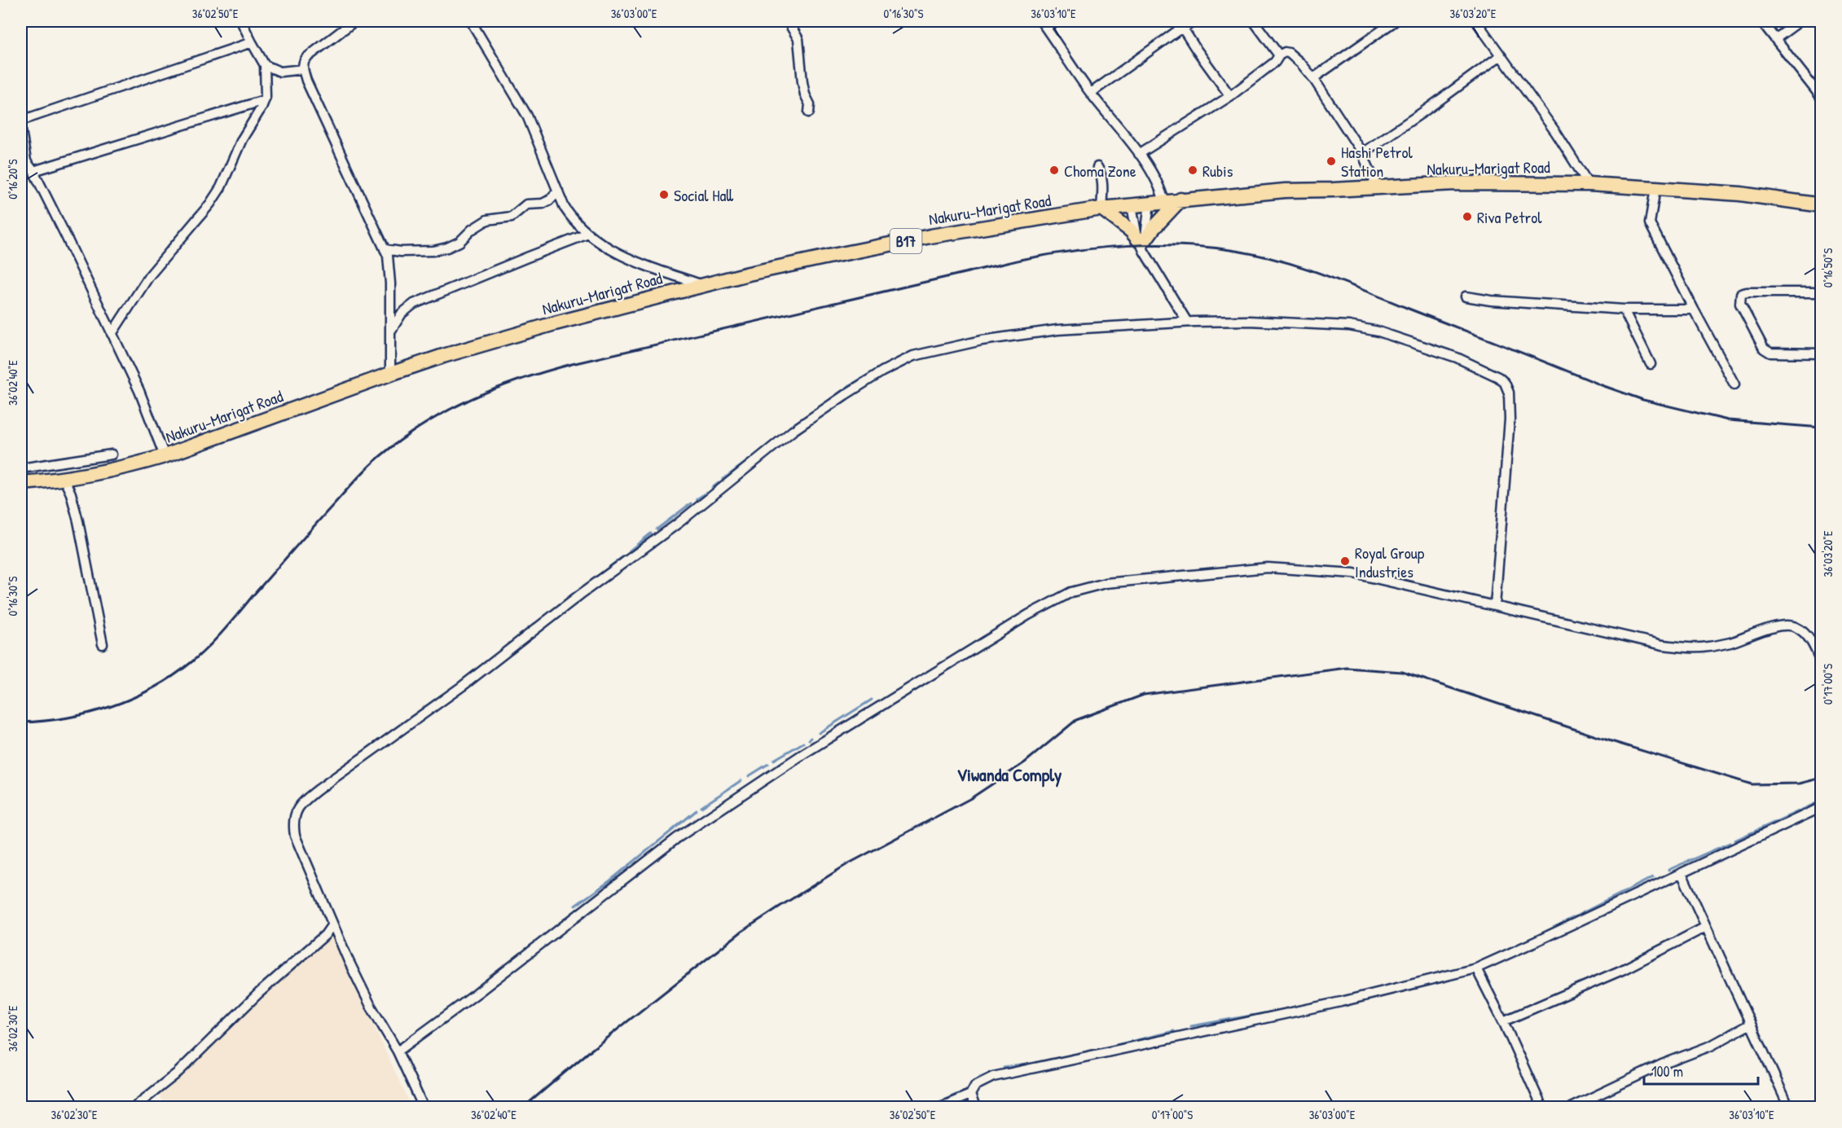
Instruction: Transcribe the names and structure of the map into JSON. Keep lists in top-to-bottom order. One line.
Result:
{"streets":{"main road":["Nakuru-Marigat Road","B17"]},"districts":["Viwanda Comply"],"places":["Hashi Petrol Station","Choma Zone","Rubis","Social Hall","Riva Petrol","Royal Group Industries"],"scale_bar":"100 m","coordinates":["36°02'50\"E","36°03'00\"E","0°16'30\"S","36°03'10\"E","36°03'20\"E","0°16'20\"S","0°16'50\"S","36°02'40\"E","0°17'00\"S","36°02'30\"E"]}
